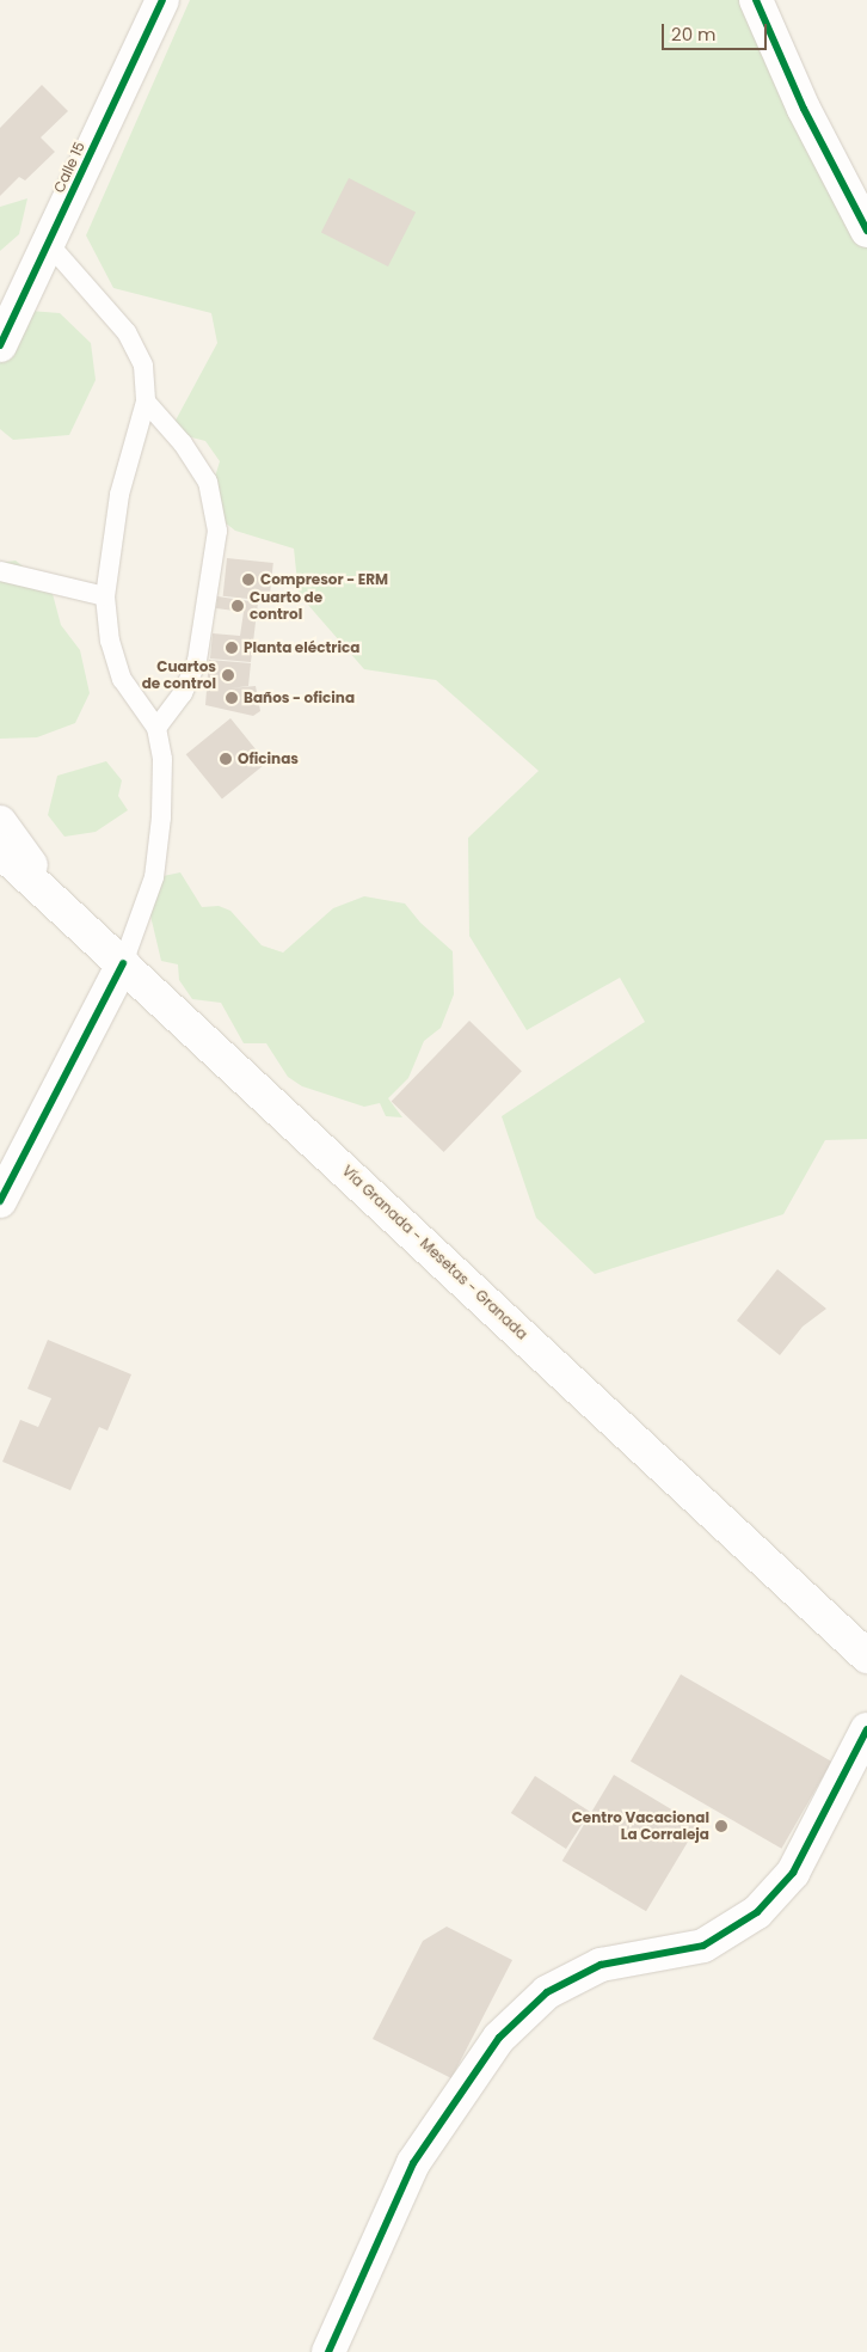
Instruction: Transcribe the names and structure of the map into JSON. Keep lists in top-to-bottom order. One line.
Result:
{"streets":{"street":["Calle 15","Vía Granada - Mesetas - Granada"]},"places":["Compresor - ERM","Cuarto de control","Planta eléctrica","Cuartos de control","Baños - oficina","Oficinas","Centro Vacacional La Corraleja"],"scale_bar":"20 m"}
